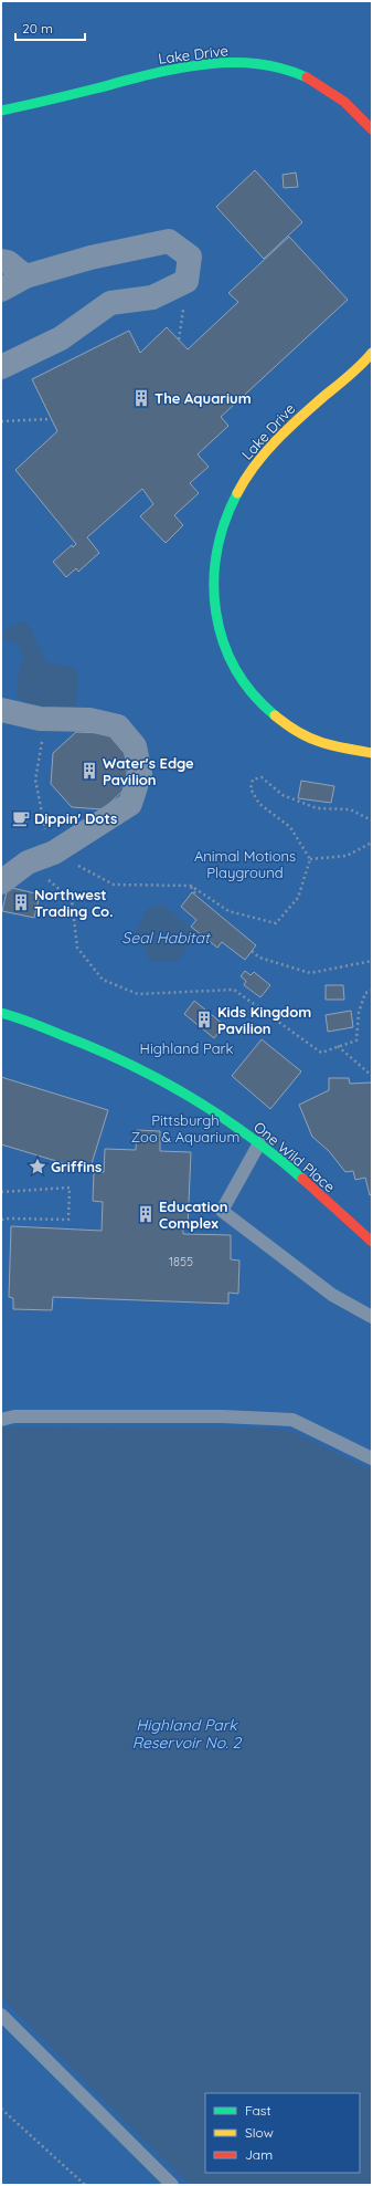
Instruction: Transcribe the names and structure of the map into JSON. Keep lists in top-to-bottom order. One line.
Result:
{"streets":{"street":["Lake Drive","One Wild Place"]},"water":["Seal Habitat","Highland Park Reservoir No. 2"],"parks":["Animal Motions Playground","Highland Park","Pittsburgh Zoo & Aquarium"],"places":{"building":["The Aquarium","Water's Edge Pavilion","Northwest Trading Co.","Kids Kingdom Pavilion","Education Complex"],"cafe":["Dippin' Dots"],"place":["Griffins"]},"house_numbers":["1855"],"legend":["Fast","Slow","Jam"],"scale_bar":"20 m"}
